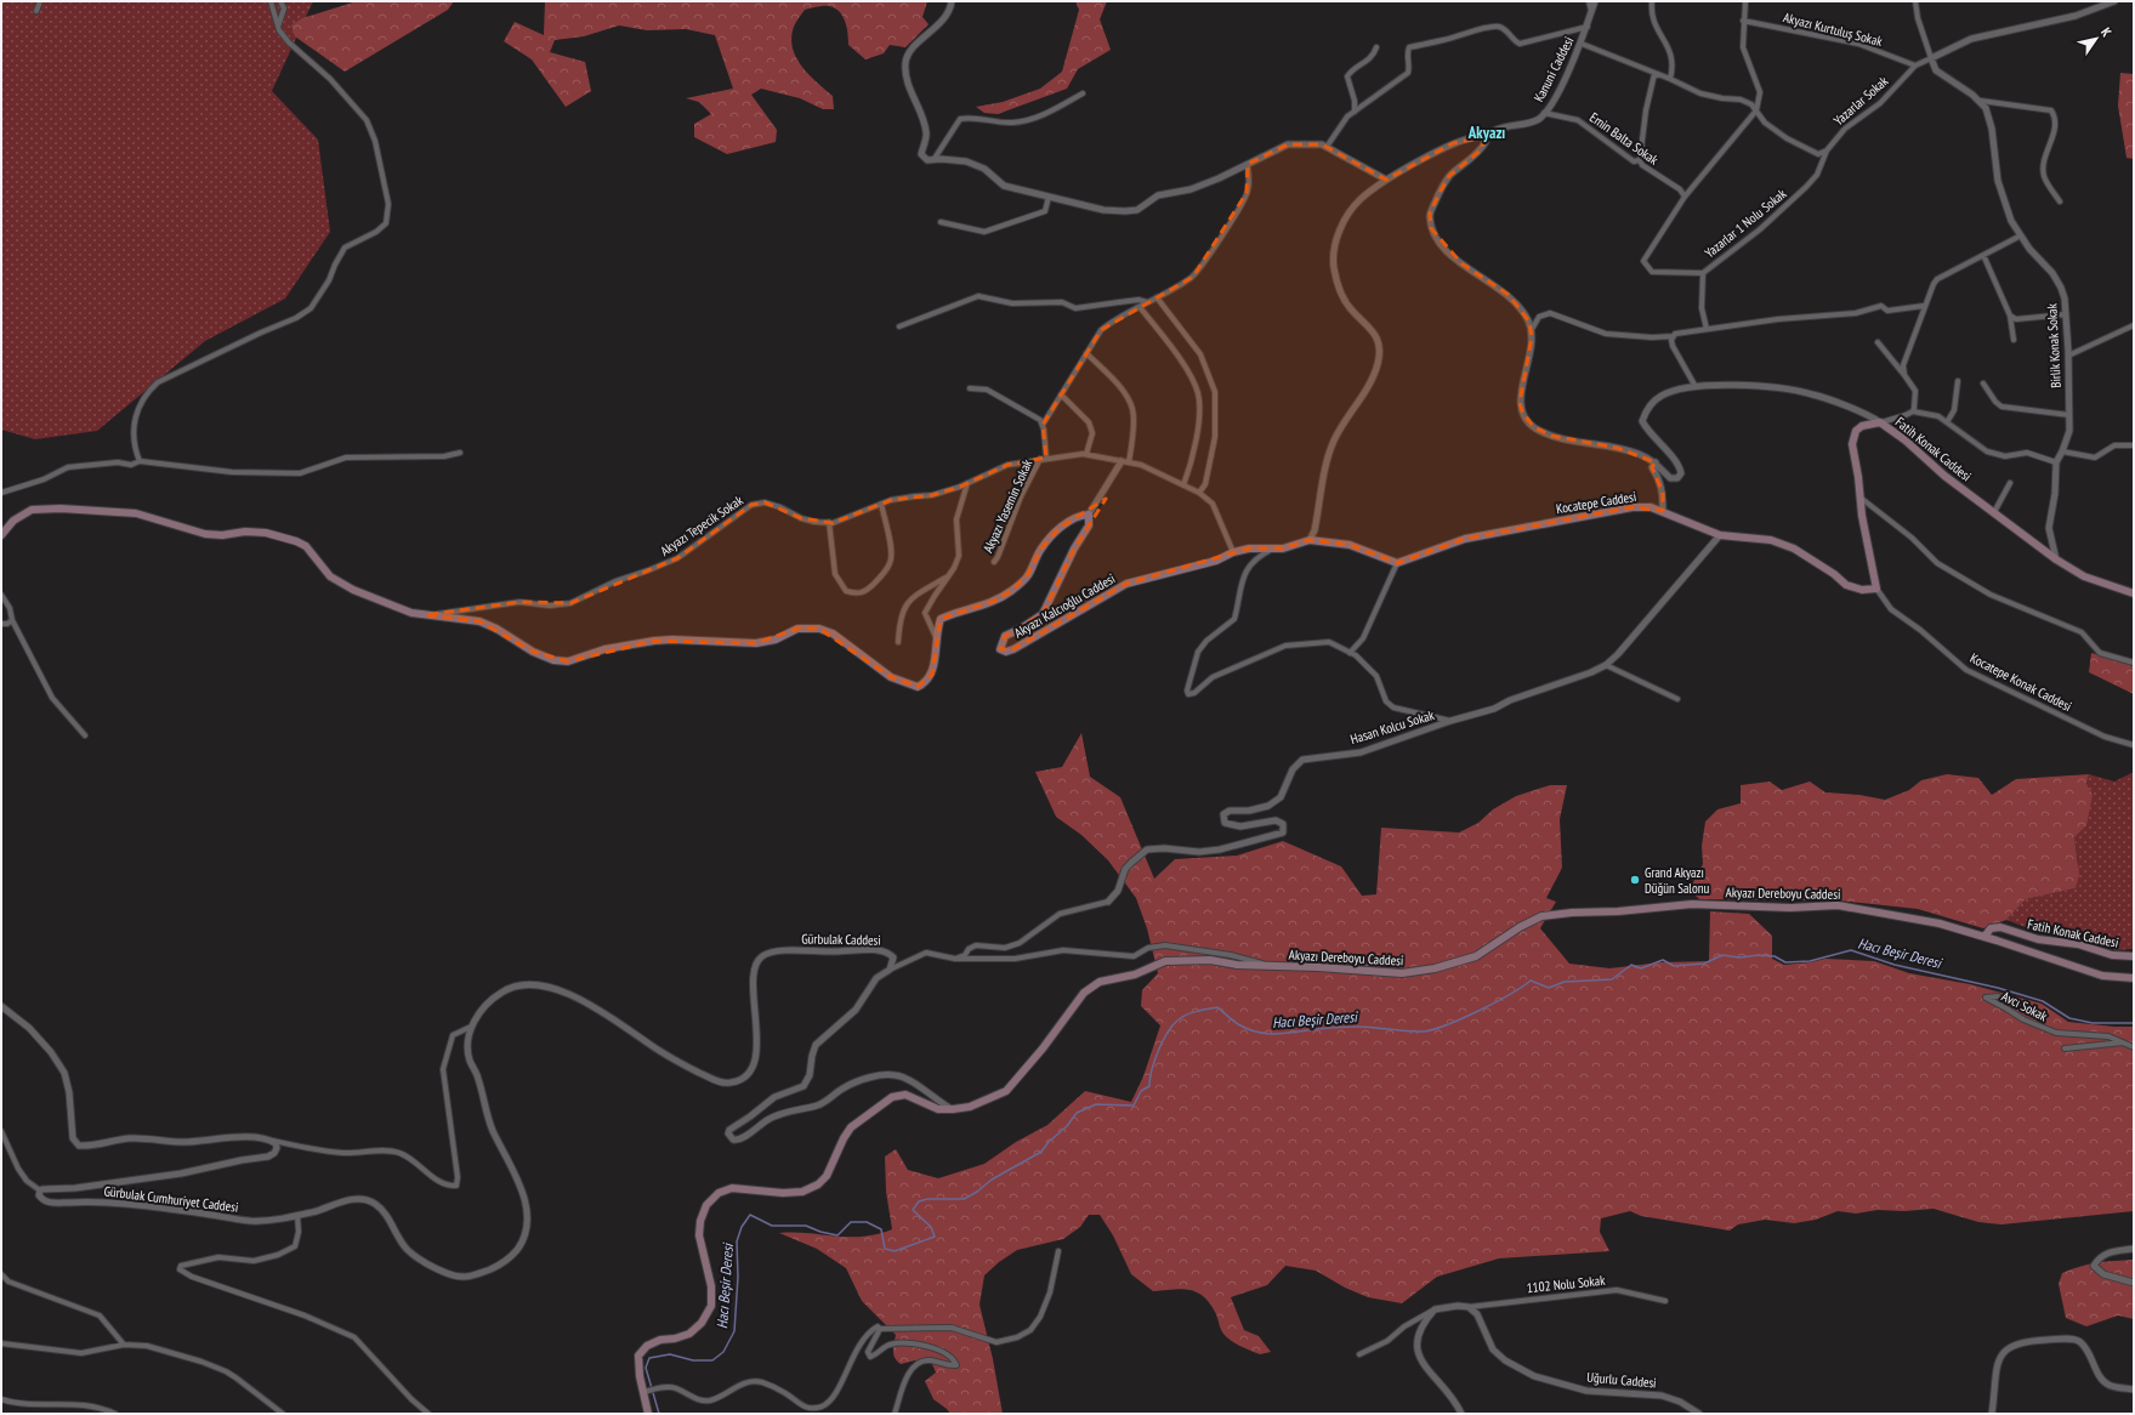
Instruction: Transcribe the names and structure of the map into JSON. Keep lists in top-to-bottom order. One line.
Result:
{"streets":{"main road":["Fatih Konak Caddesi","Kocatepe Caddesi","Akyazı Kalcıoğlu Caddesi","Kocatepe Konak Caddesi","Akyazı Dereboyu Caddesi"],"street":["Akyazı Kurtuluş Sokak","Kanuni Caddesi","Yazarlar Sokak","Emin Balta Sokak","Yazarlar 1 Nolu Sokak","Birlik Konak Sokak","Akyazı Yasemin Sokak","Akyazı Tepecik Sokak","Hasan Kolcu Sokak","Gürbulak Caddesi","Avcı Sokak","Gürbulak Cumhuriyet Caddesi","1102 Nolu Sokak","Uğurlu Caddesi"]},"crossings":[["Akyazı Kurtuluş Sokak","Yazarlar Sokak"],["Kanuni Caddesi","Emin Balta Sokak"],["Yazarlar Sokak","Yazarlar 1 Nolu Sokak"],["Emin Balta Sokak","Yazarlar 1 Nolu Sokak"],["Fatih Konak Caddesi","Kocatepe Konak Caddesi"],["Fatih Konak Caddesi","Akyazı Dereboyu Caddesi"],["Kocatepe Caddesi","Kocatepe Konak Caddesi"],["Kocatepe Caddesi","Hasan Kolcu Sokak"],["Akyazı Yasemin Sokak","Akyazı Tepecik Sokak"],["Akyazı Tepecik Sokak","Akyazı Kalcıoğlu Caddesi"],["Gürbulak Caddesi","Gürbulak Cumhuriyet Caddesi"],["1102 Nolu Sokak","Uğurlu Caddesi"]],"districts":["Akyazı"],"water":["Hacı Beşir Deresi"],"places":["Grand Akyazı Düğün Salonu"],"north":"top right"}
